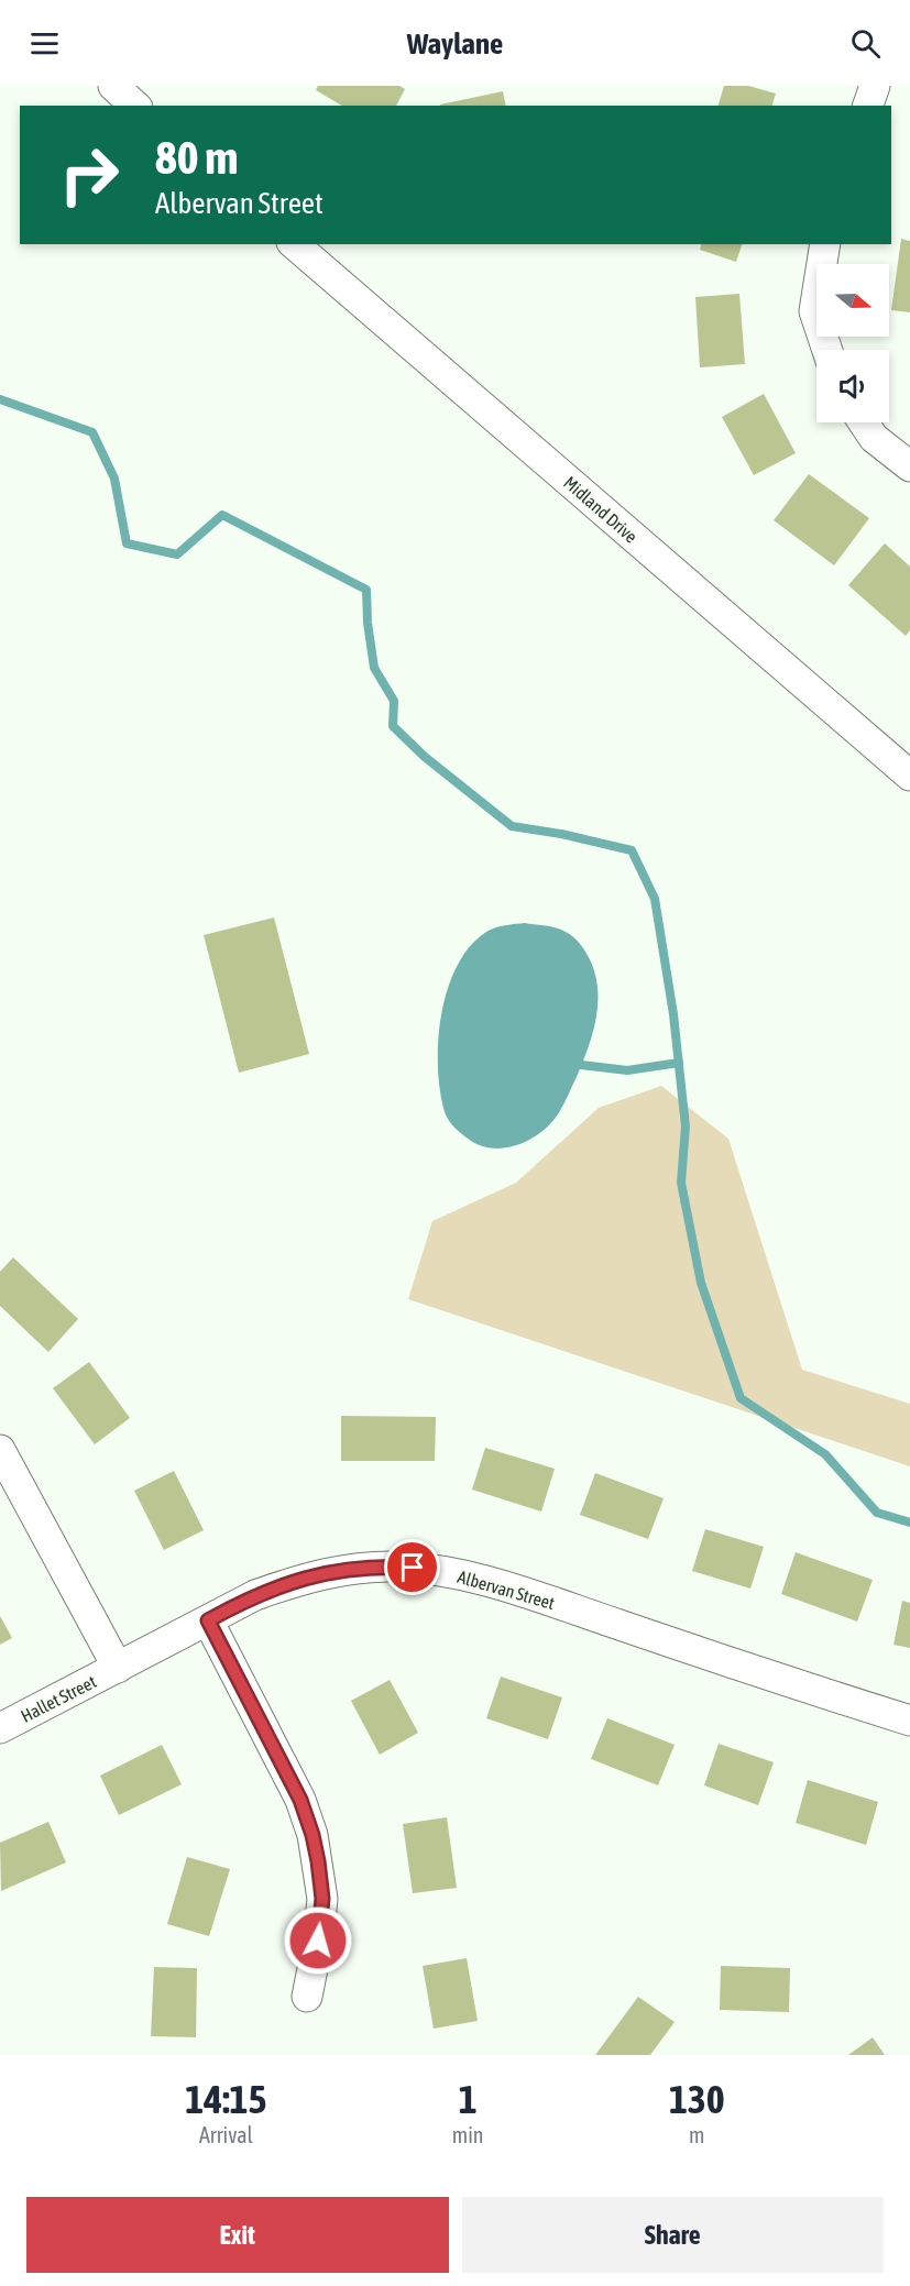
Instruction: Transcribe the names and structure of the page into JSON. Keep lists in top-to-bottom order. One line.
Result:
{"streets":{"street":["Midland Drive","Albervan Street","Hallet Street"]},"crossings":[["Albervan Street","Hallet Street"]],"north":"right","page":{"header":"Waylane","turn":["80 m","Albervan Street"],"eta":["14:15","Arrival","1","min","130","m"],"buttons":["Exit","Share"]}}
